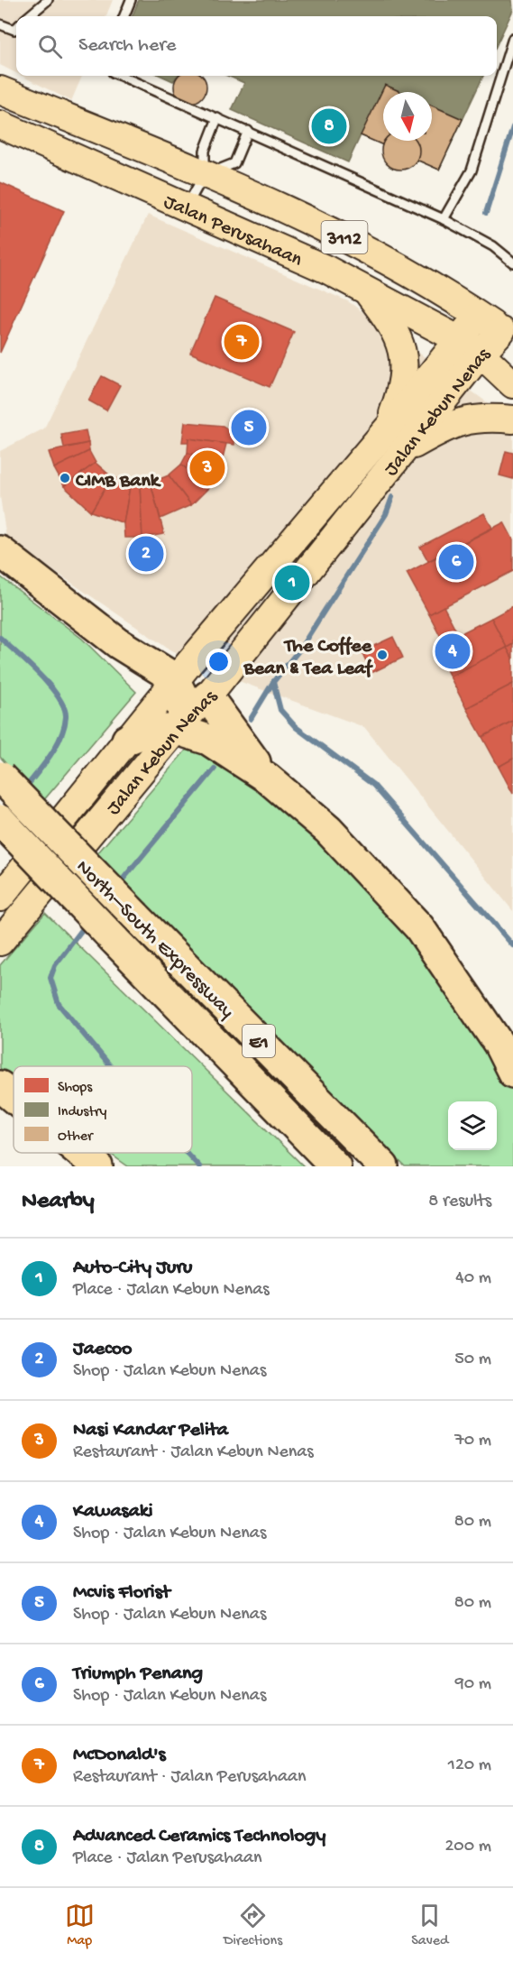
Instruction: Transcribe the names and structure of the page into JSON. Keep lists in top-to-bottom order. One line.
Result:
{"streets":{"highway":["North–South Expressway","E1"],"main road":["Jalan Perusahaan","3112","Jalan Kebun Nenas"]},"crossings":[["Jalan Perusahaan","Jalan Kebun Nenas"]],"places":["CIMB Bank","The Coffee Bean & Tea Leaf"],"legend":["Shops","Industry","Other"],"north":"bottom","page":{"search":"Search here","pins":["8","7","5","3","2","6","1","4"],"heading":["Nearby","8 results"],"list":[{"mark":"1","name":"Auto-City Juru","note":"Place · Jalan Kebun Nenas","value":"40 m"},{"mark":"2","name":"Jaecoo","note":"Shop · Jalan Kebun Nenas","value":"50 m"},{"mark":"3","name":"Nasi Kandar Pelita","note":"Restaurant · Jalan Kebun Nenas","value":"70 m"},{"mark":"4","name":"Kawasaki","note":"Shop · Jalan Kebun Nenas","value":"80 m"},{"mark":"5","name":"Mcvis Florist","note":"Shop · Jalan Kebun Nenas","value":"80 m"},{"mark":"6","name":"Triumph Penang","note":"Shop · Jalan Kebun Nenas","value":"90 m"},{"mark":"7","name":"McDonald's","note":"Restaurant · Jalan Perusahaan","value":"120 m"},{"mark":"8","name":"Advanced Ceramics Technology","note":"Place · Jalan Perusahaan","value":"200 m"}],"nav":["Map","Directions","Saved"]}}
